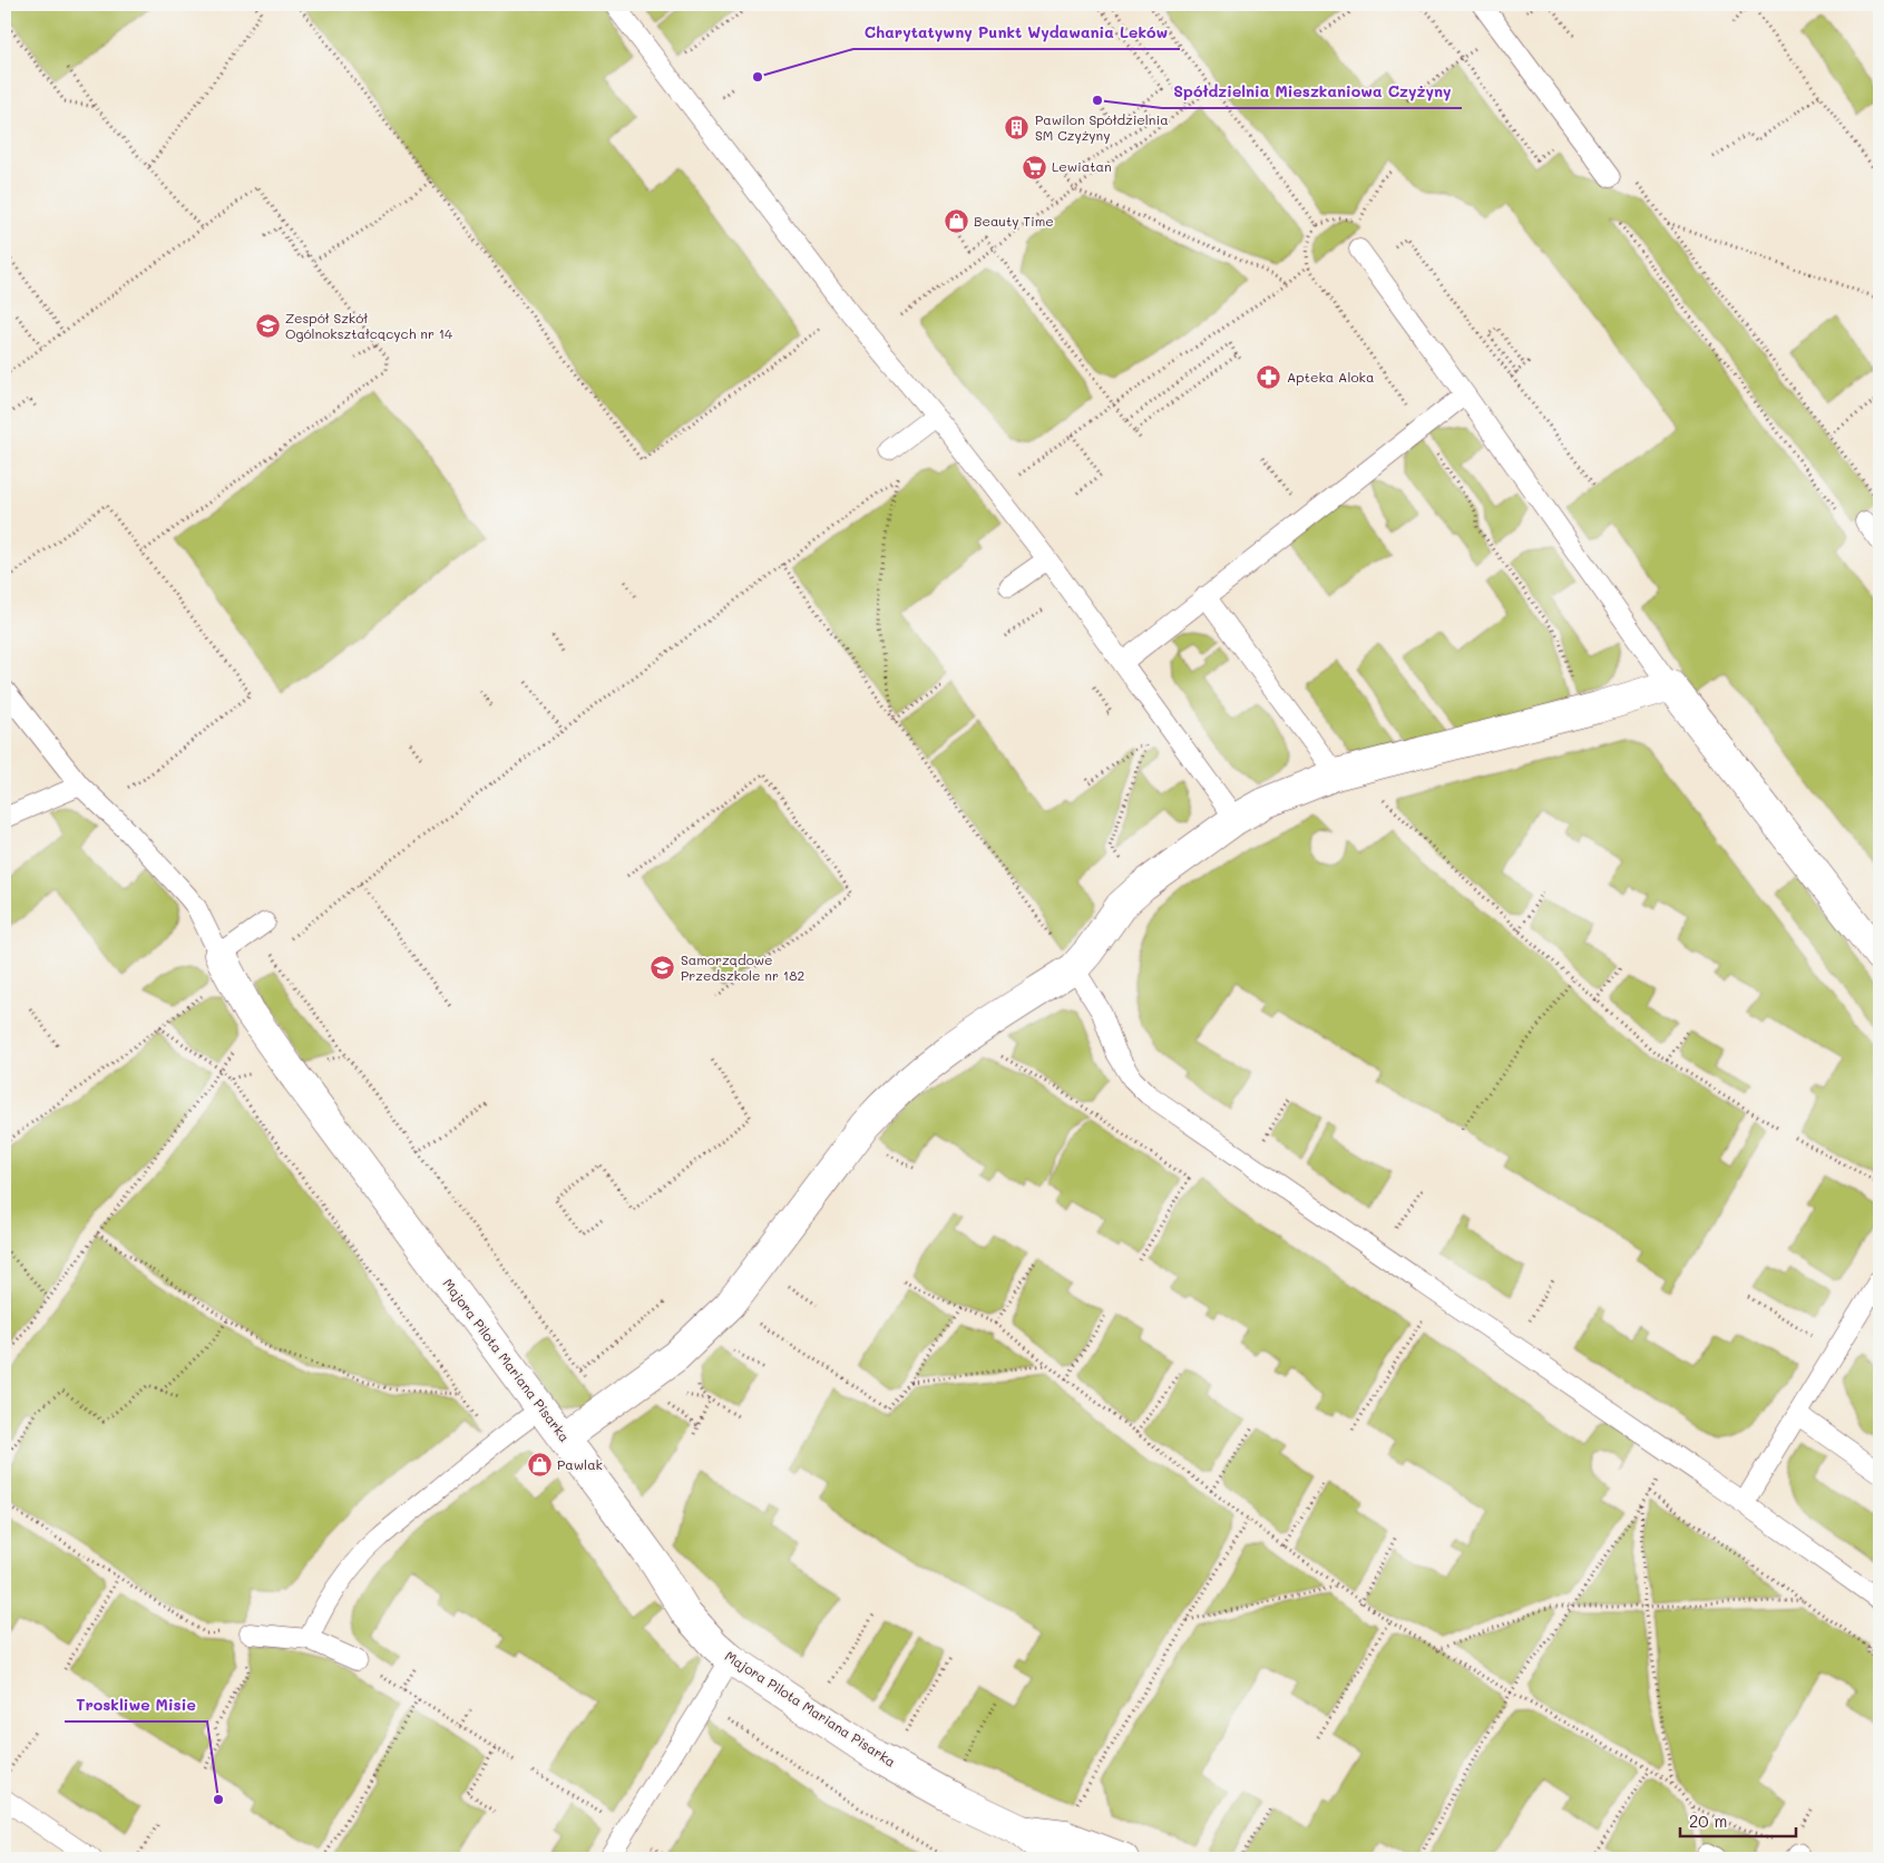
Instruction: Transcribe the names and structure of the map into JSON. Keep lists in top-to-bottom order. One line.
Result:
{"streets":{"street":["Majora Pilota Mariana Pisarka"]},"places":{"other":["Charytatywny Punkt Wydawania Leków","Spółdzielnia Mieszkaniowa Czyżyny","Troskliwe Misie"],"building":["Pawilon Spółdzielnia SM Czyżyny"],"supermarket":["Lewiatan"],"shop":["Beauty Time","Pawlak"],"school or university":["Zespół Szkół Ogólnokształcących nr 14","Samorządowe Przedszkole nr 182"],"pharmacy":["Apteka Aloka"]},"scale_bar":"20 m"}
